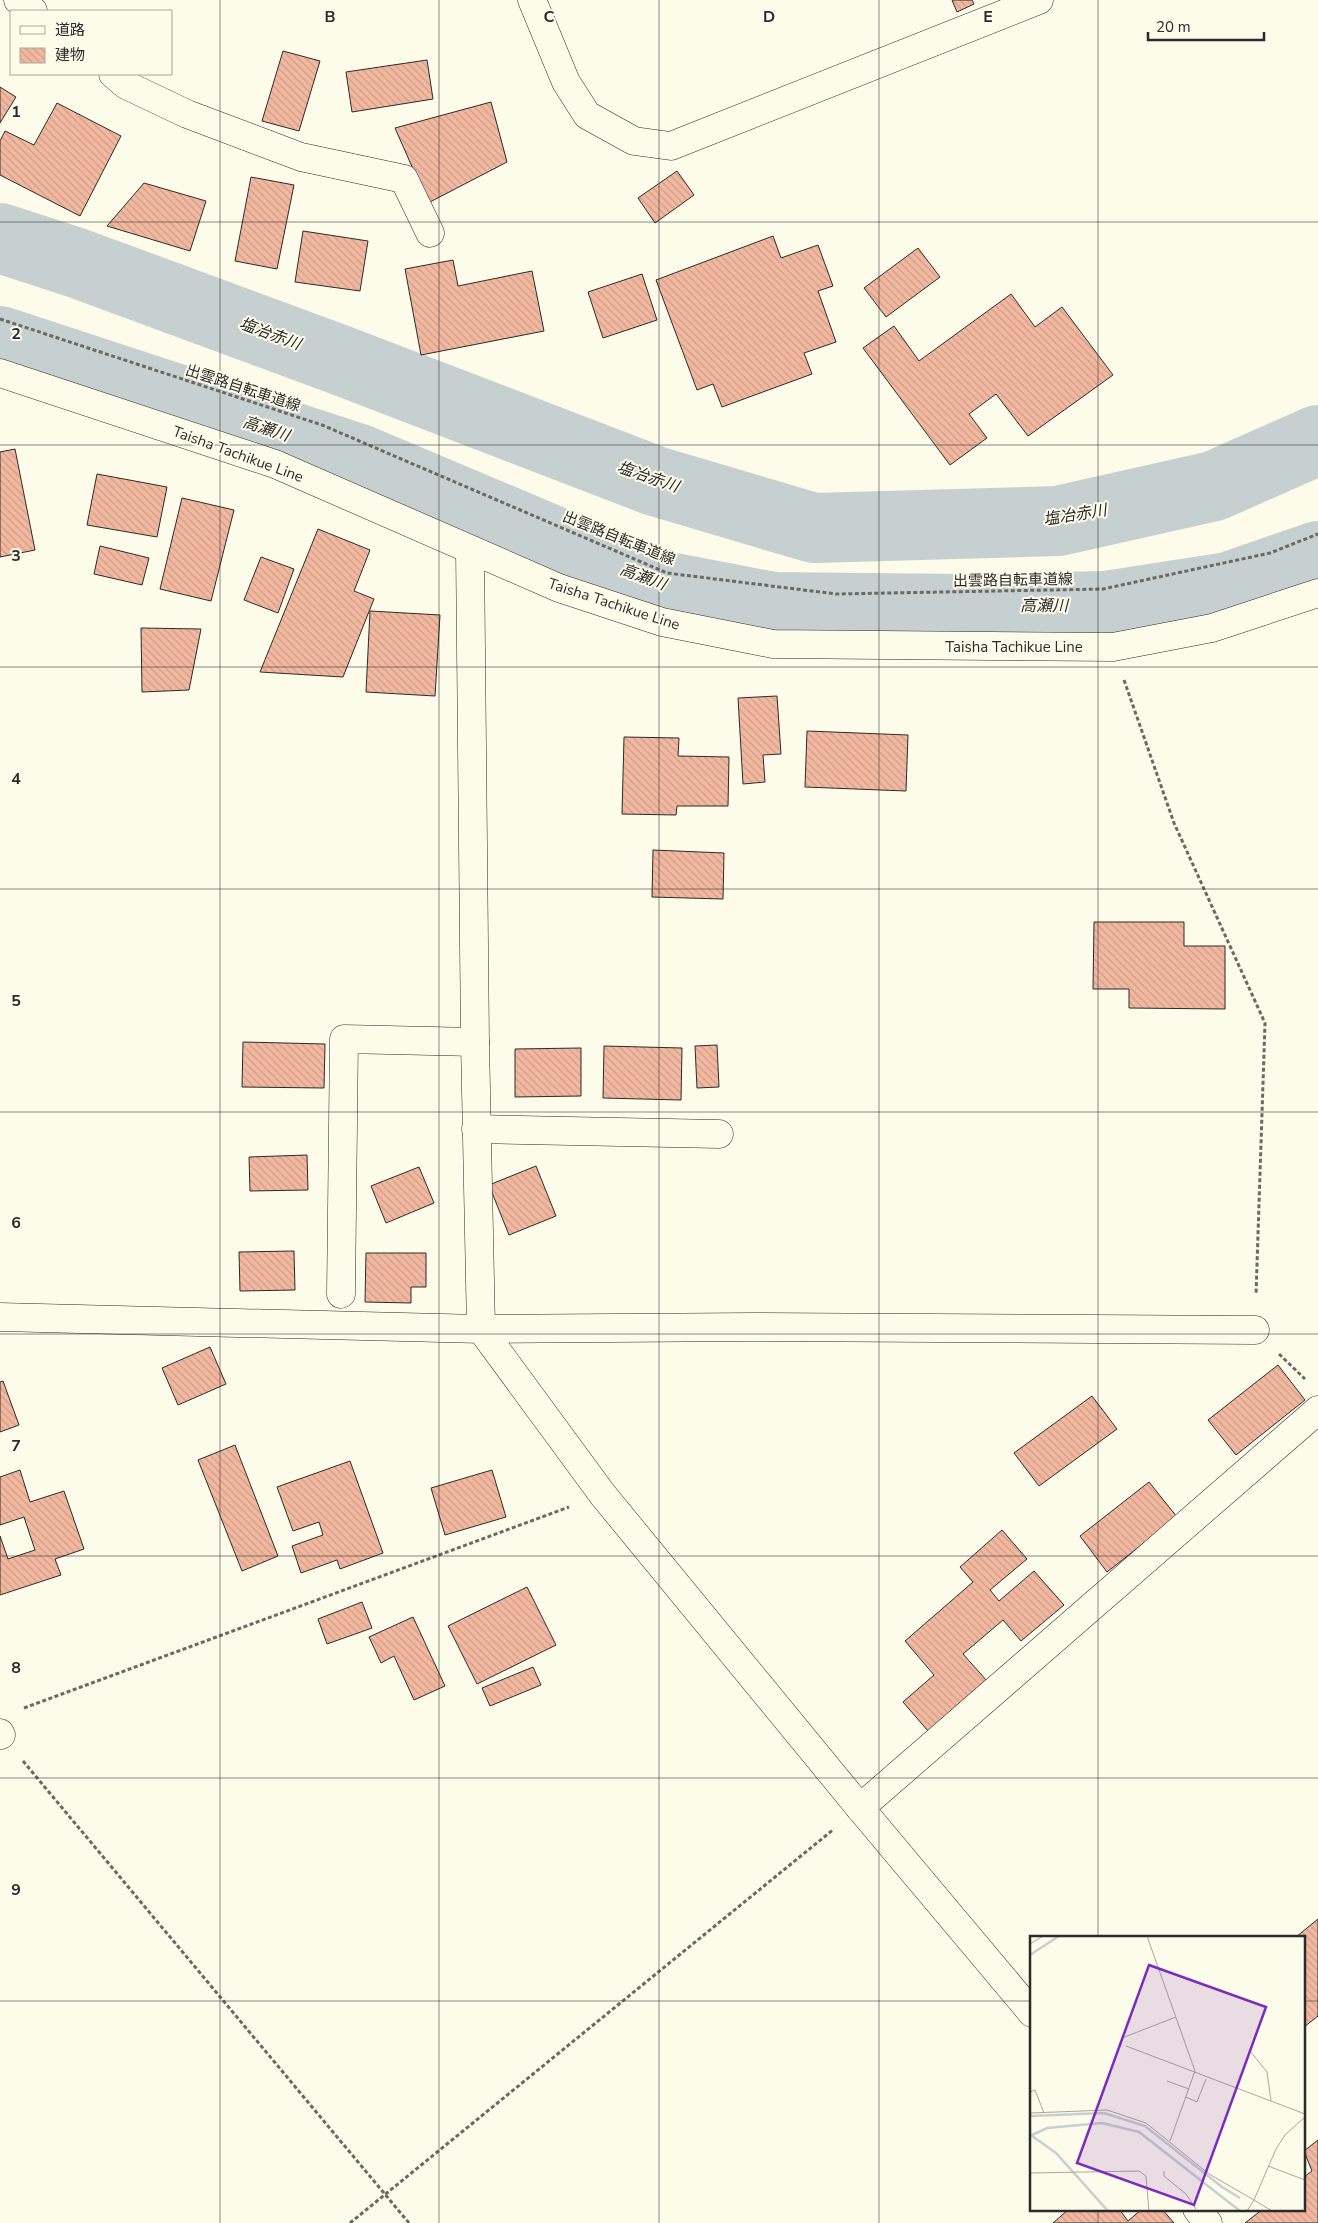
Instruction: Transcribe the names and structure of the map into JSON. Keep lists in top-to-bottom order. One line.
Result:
{"streets":{"street":["Taisha Tachikue Line"],"path":["出雲路自転車道線"]},"water":["塩冶赤川","高瀬川"],"legend":["道路","建物"],"scale_bar":"20 m","grid":{"columns":["B","C","D","E"],"rows":["1","2","3","4","5","6","7","8","9"]}}
